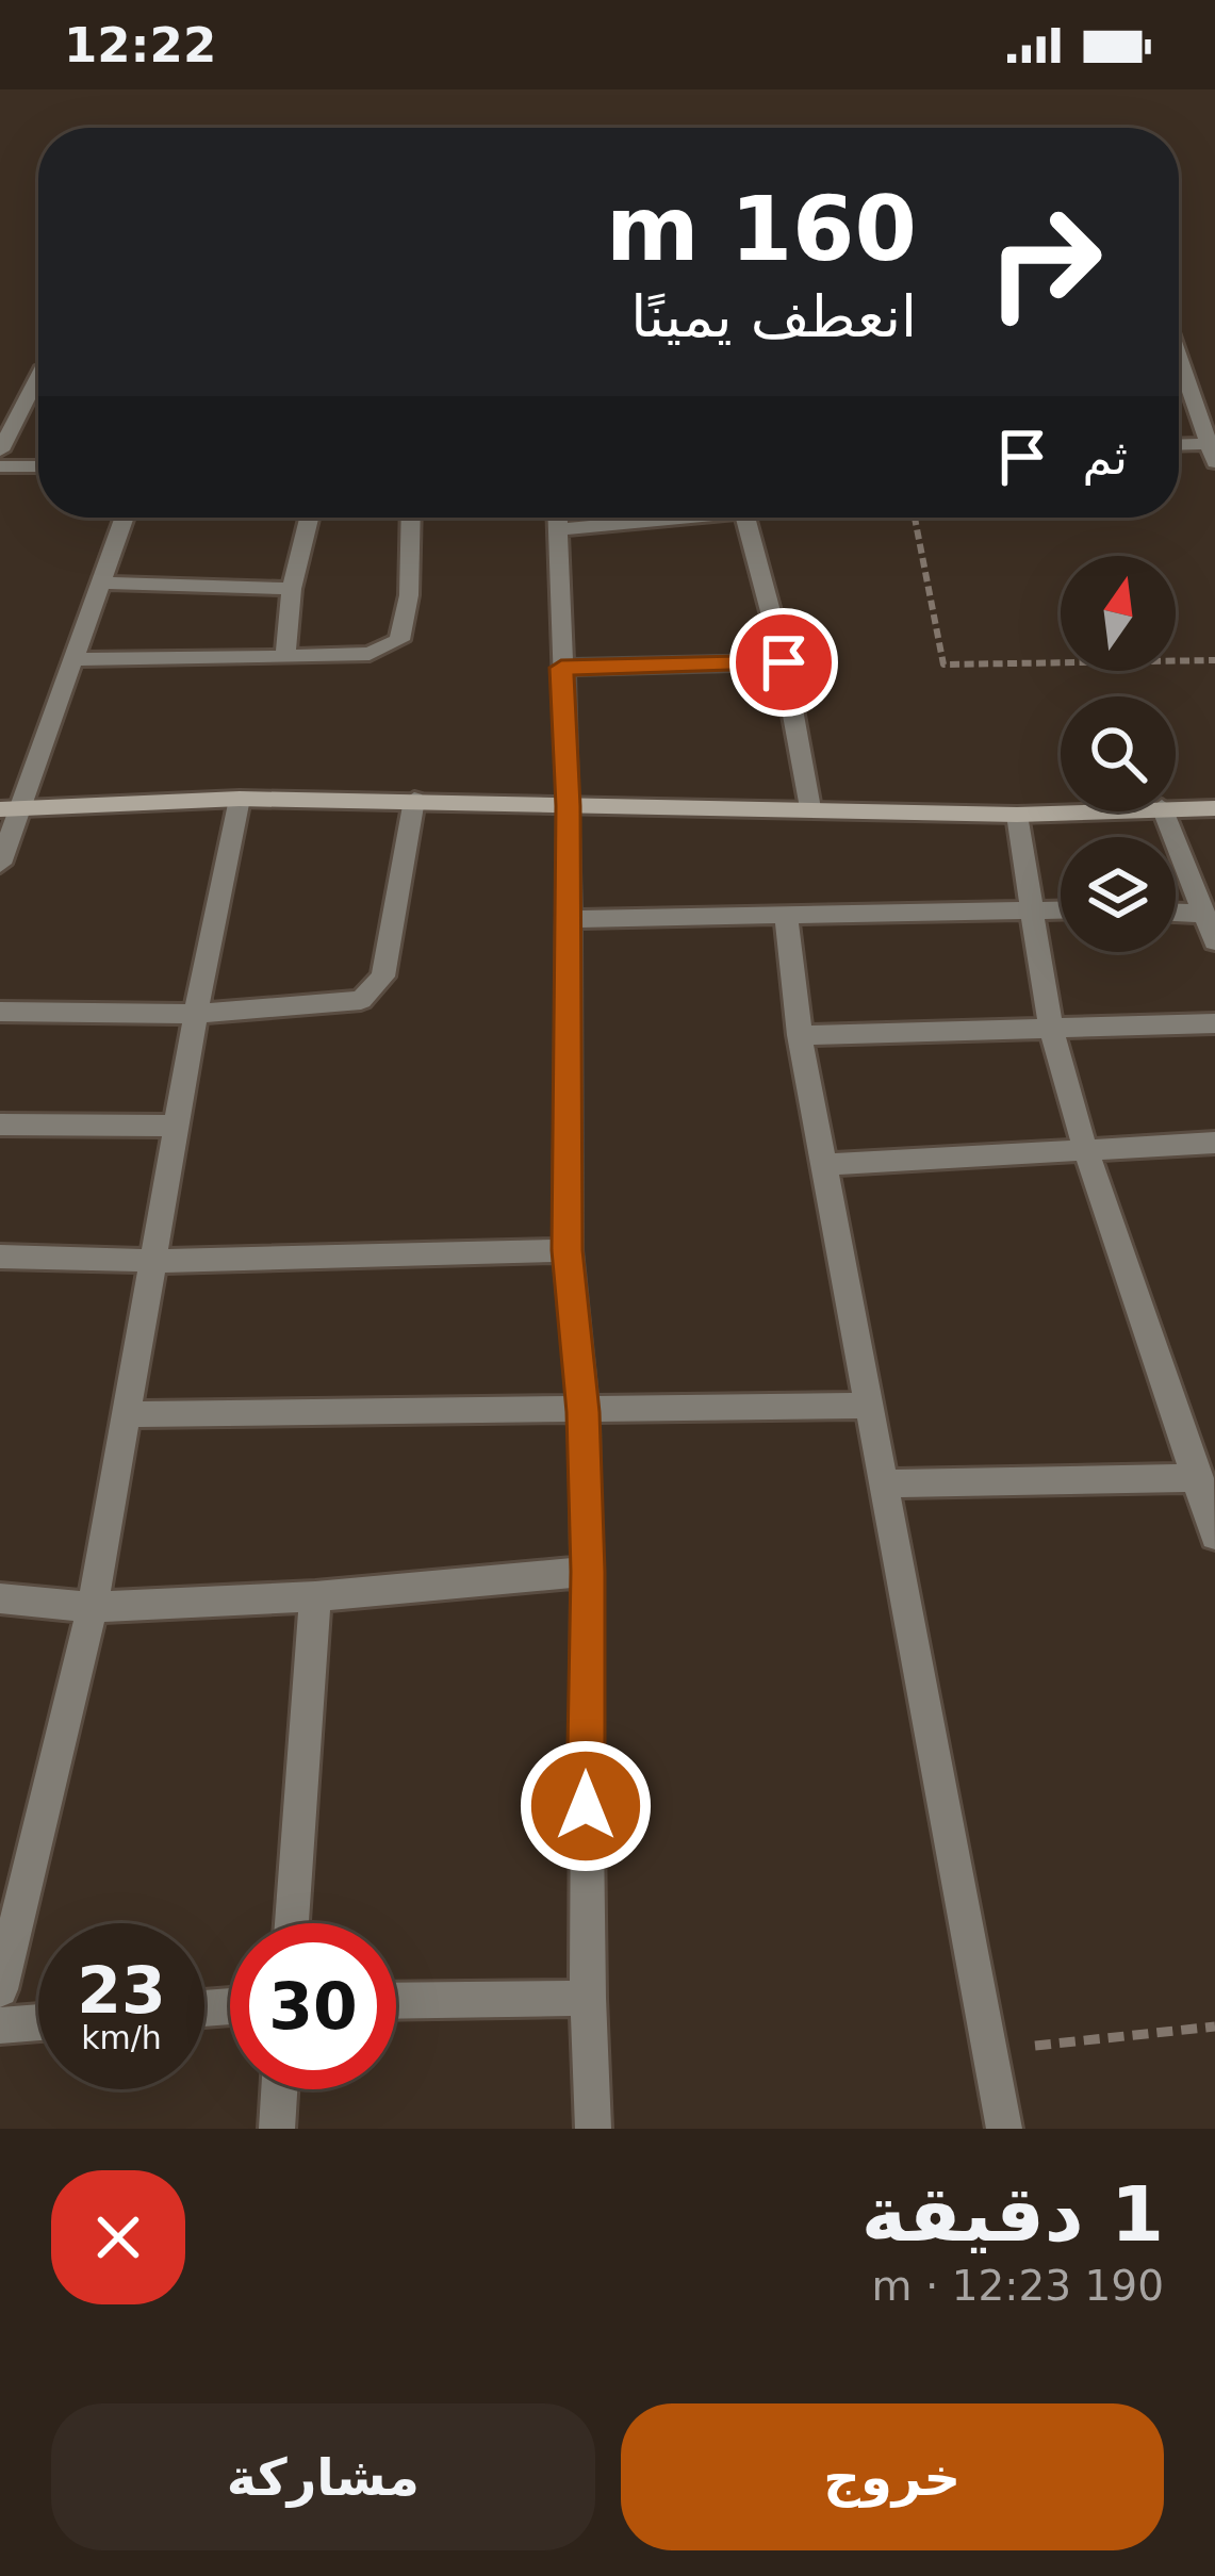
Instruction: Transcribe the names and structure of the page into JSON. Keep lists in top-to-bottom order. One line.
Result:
{"north":"top","page":{"status":"12:22","turn":["160 m","انعطف يمينًا"],"then":"ثم","speed":"23 km/h","limit":"30","heading":["1 دقيقة","190 m · 12:23"],"buttons":["خروج","مشاركة"]}}
